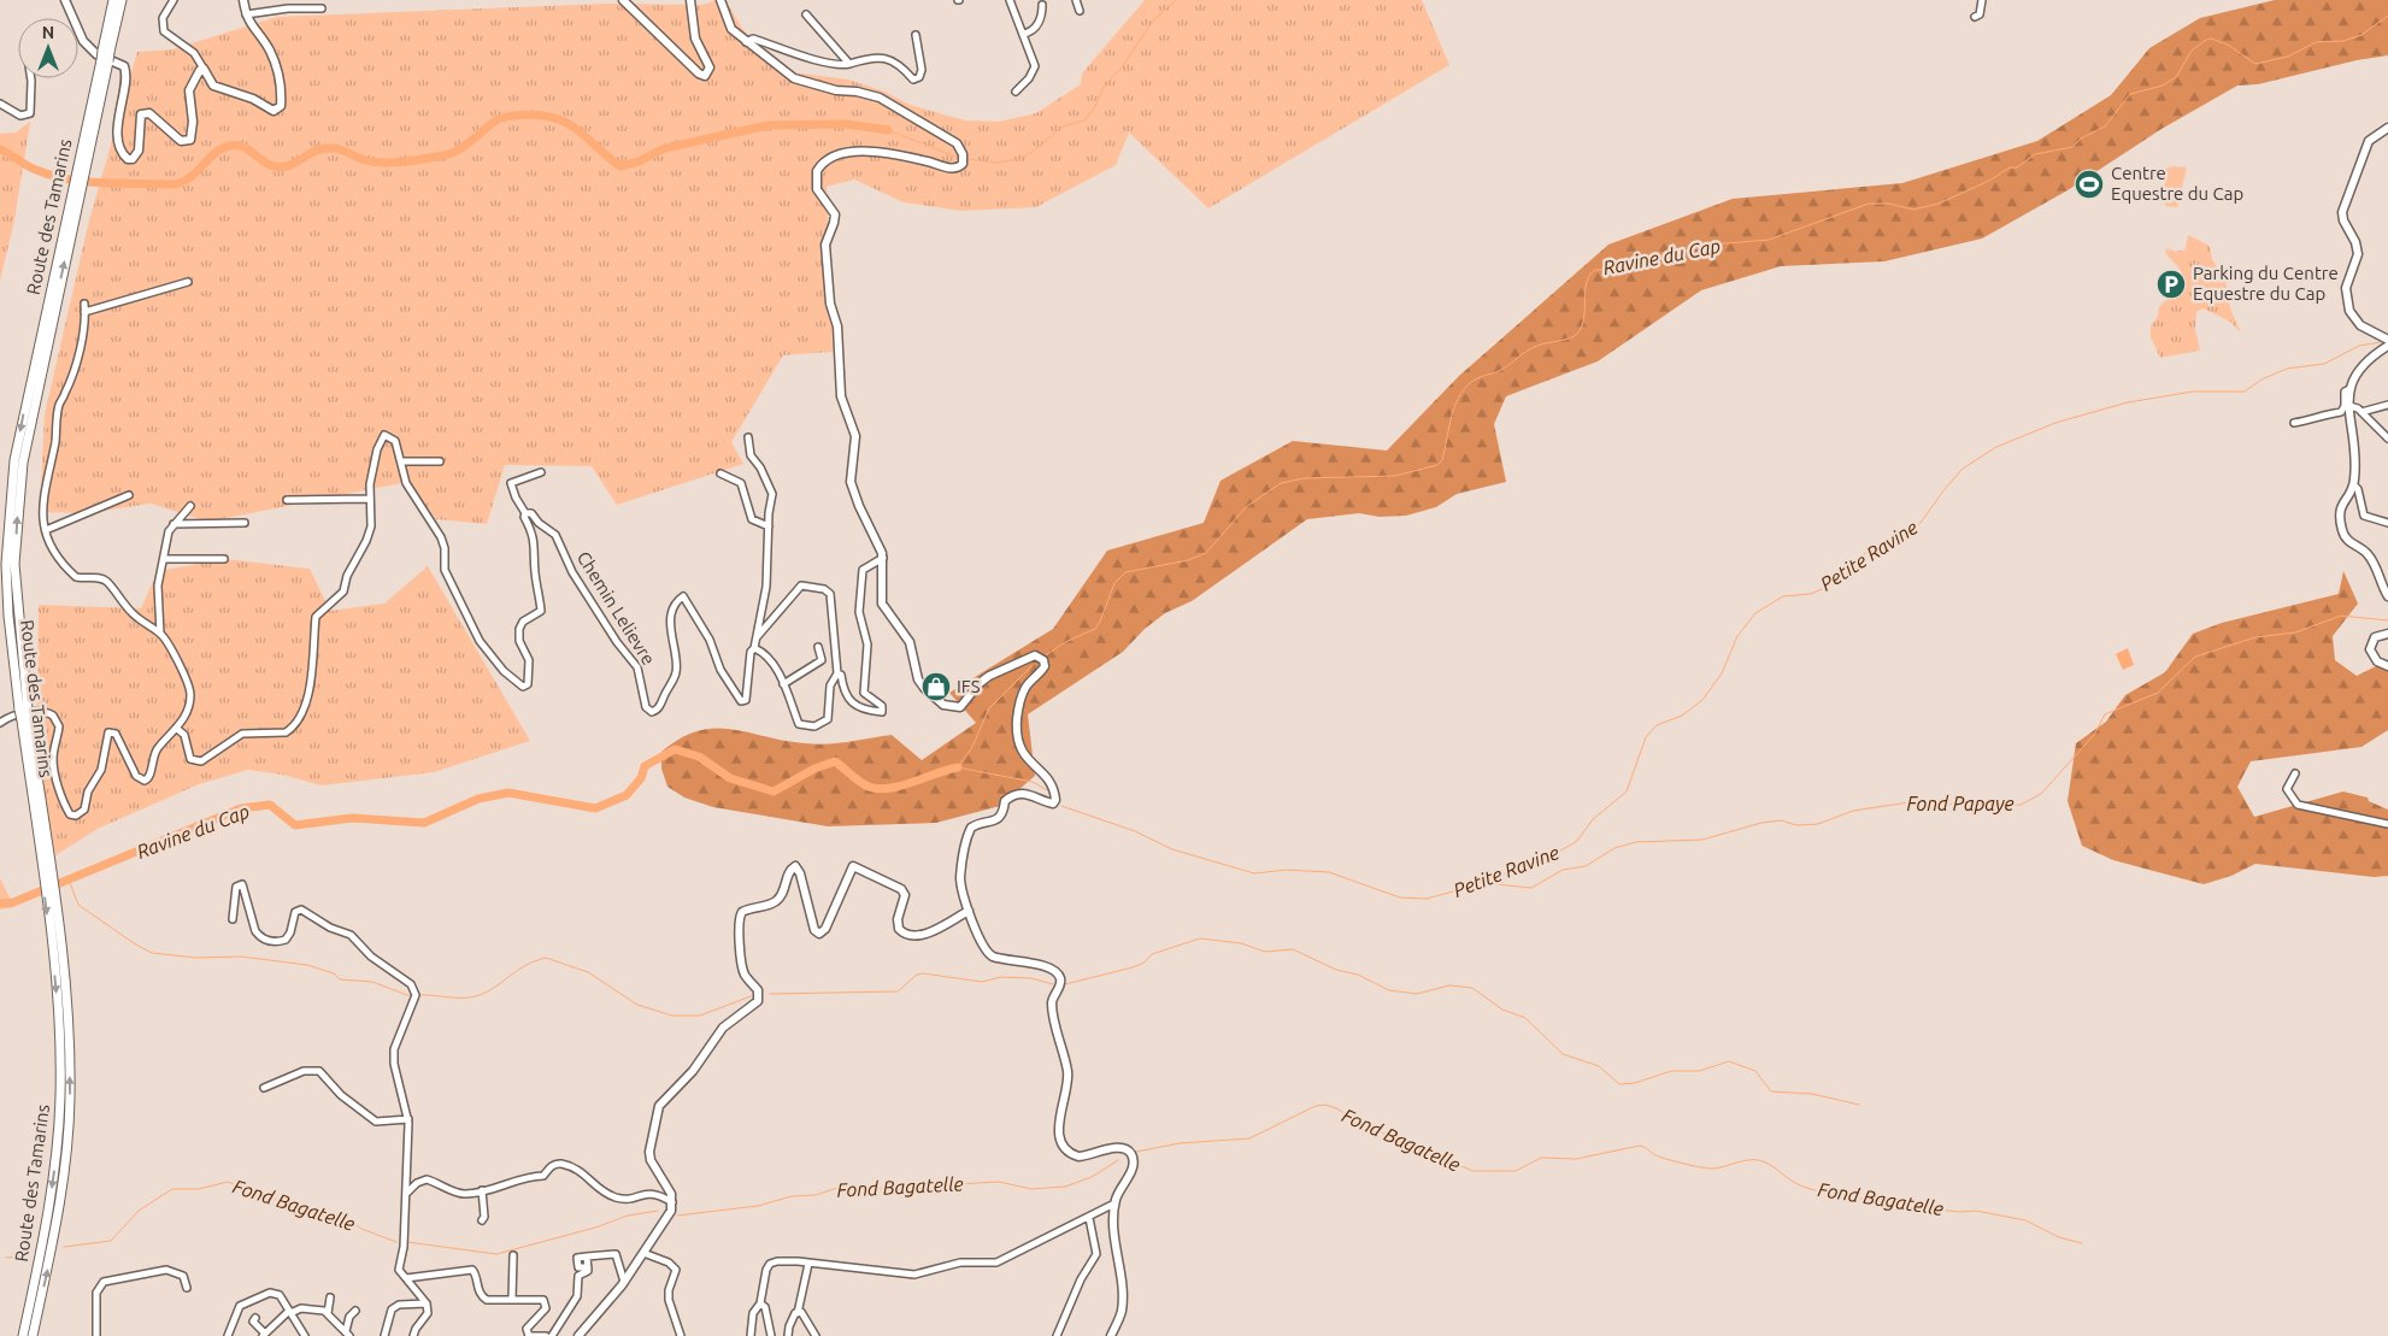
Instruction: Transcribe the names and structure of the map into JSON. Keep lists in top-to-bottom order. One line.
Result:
{"streets":{"highway":["Route des Tamarins"],"street":["Chemin Lelievre"]},"water":["Ravine du Cap","Petite Ravine","Fond Papaye","Fond Bagatelle"],"places":{"sports":["Centre Equestre du Cap"],"parking":["Parking du Centre Equestre du Cap"],"shop":["IFS"]},"north":"top"}
